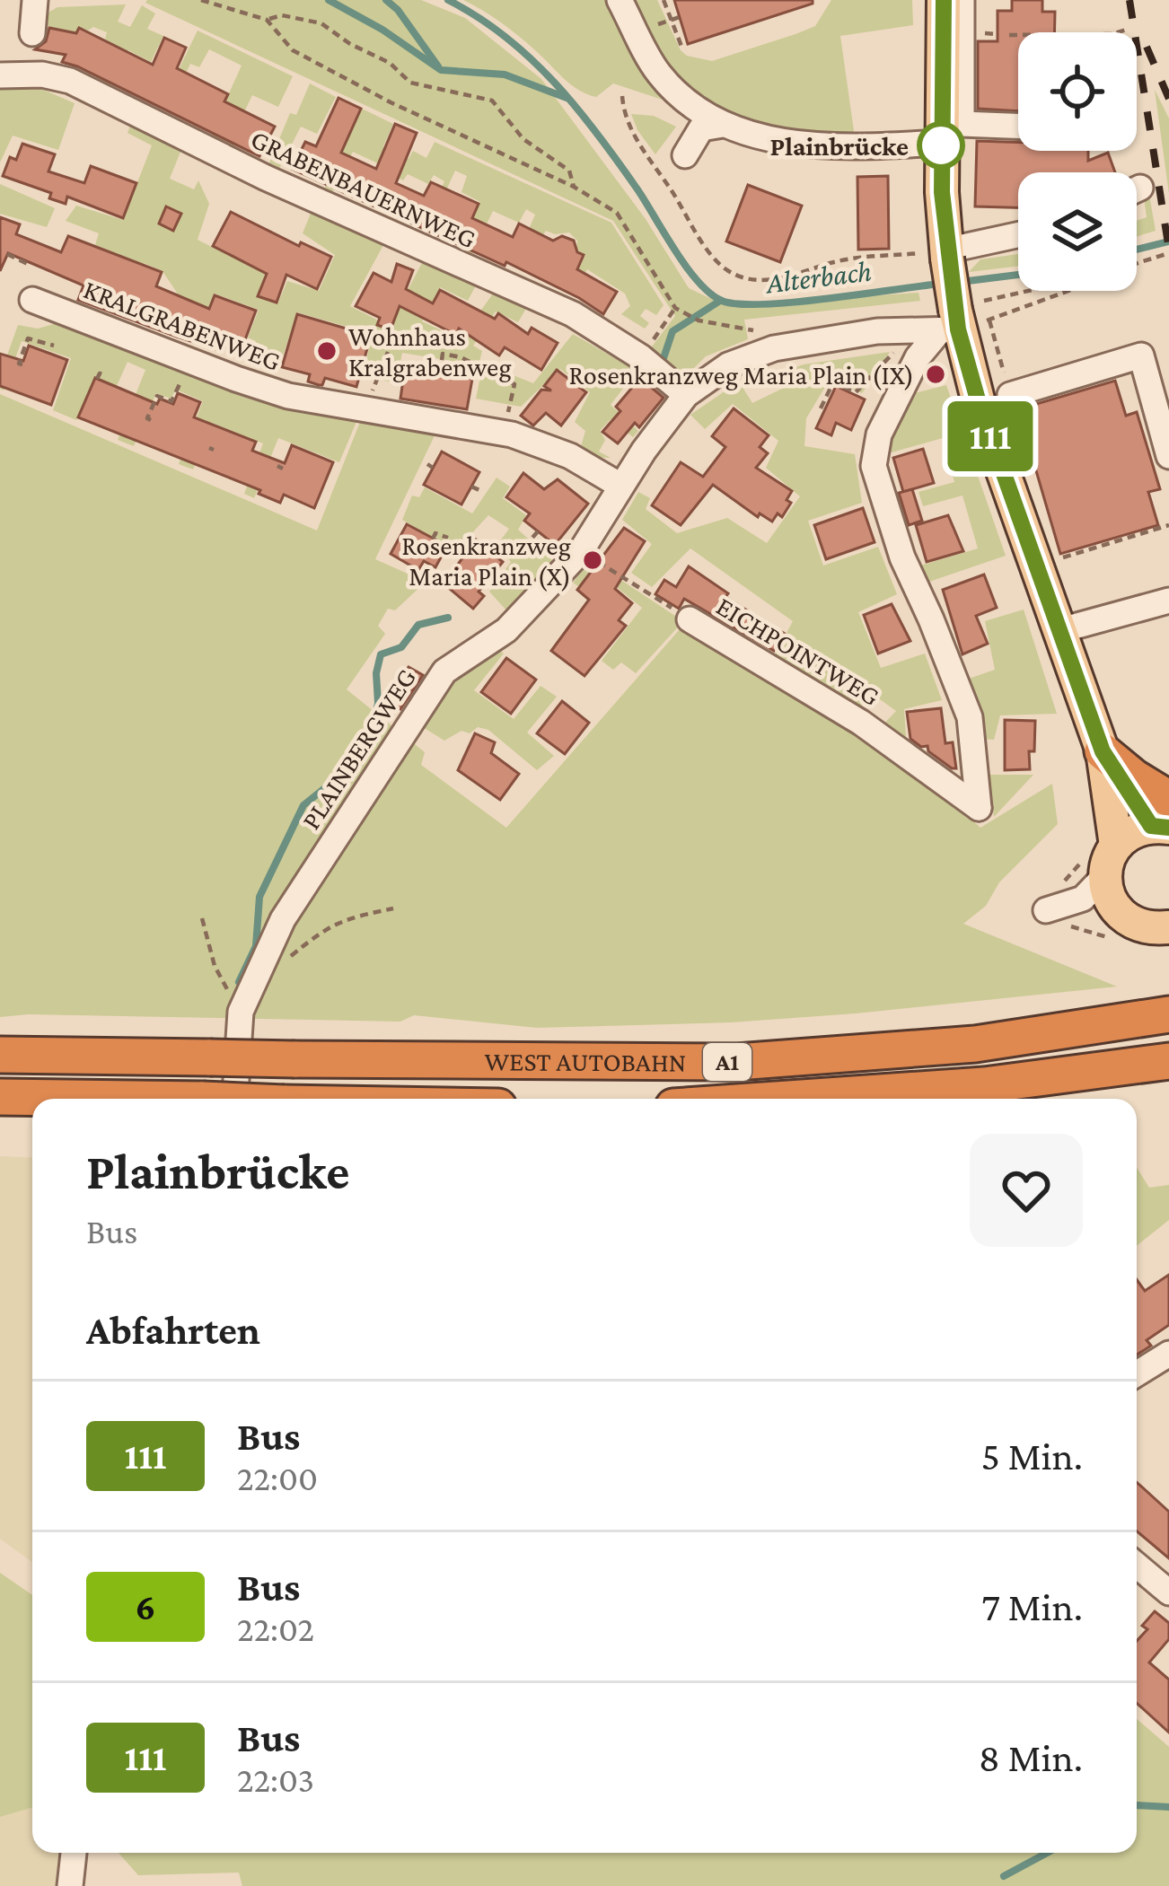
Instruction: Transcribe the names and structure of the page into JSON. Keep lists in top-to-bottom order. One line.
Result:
{"streets":{"highway":["WEST AUTOBAHN","A1"],"street":["GRABENBAUERNWEG","KRALGRABENWEG","EICHPOINTWEG","PLAINBERGWEG"]},"crossings":[["GRABENBAUERNWEG","PLAINBERGWEG"],["KRALGRABENWEG","PLAINBERGWEG"],["EICHPOINTWEG","PLAINBERGWEG"]],"water":["Alterbach"],"places":["Plainbrücke","Wohnhaus Kralgrabenweg","Rosenkranzweg Maria Plain (IX)","Rosenkranzweg Maria Plain (X)"],"lines":["bus line 111"],"page":{"on_map":"111","heading":[["Plainbrücke","Bus"],"Abfahrten"],"list":[{"mark":"111","name":"Bus","note":"22:00","value":"5 Min."},{"mark":"6","name":"Bus","note":"22:02","value":"7 Min."},{"mark":"111","name":"Bus","note":"22:03","value":"8 Min."}]}}
